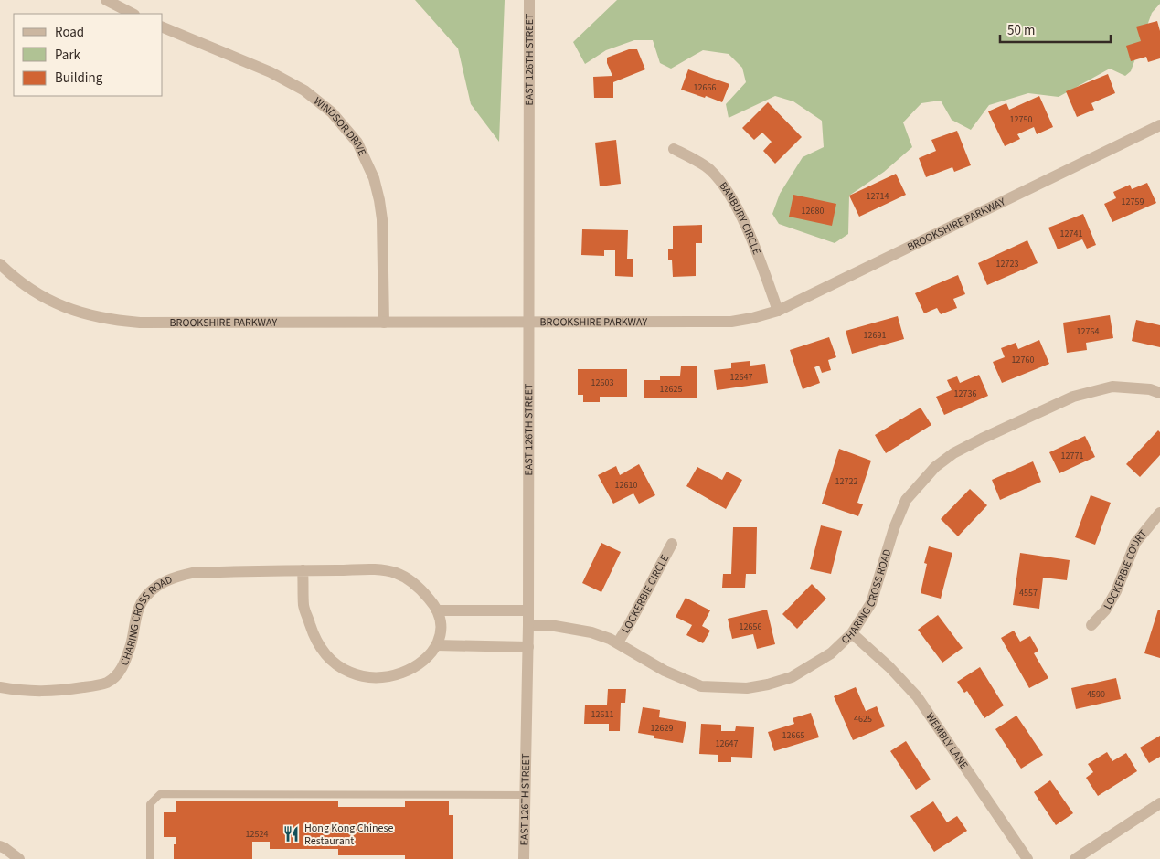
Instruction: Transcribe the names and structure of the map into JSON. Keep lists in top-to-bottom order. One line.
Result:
{"streets":{"street":["EAST 126TH STREET","WINDSOR DRIVE","BANBURY CIRCLE","BROOKSHIRE PARKWAY","LOCKERBIE COURT","LOCKERBIE CIRCLE","CHARING CROSS ROAD","WEMBLY LANE"]},"crossings":[["EAST 126TH STREET","BROOKSHIRE PARKWAY"],["EAST 126TH STREET","CHARING CROSS ROAD"],["WINDSOR DRIVE","BROOKSHIRE PARKWAY"],["BANBURY CIRCLE","BROOKSHIRE PARKWAY"],["LOCKERBIE CIRCLE","CHARING CROSS ROAD"],["CHARING CROSS ROAD","WEMBLY LANE"]],"places":{"restaurant":["Hong Kong Chinese Restaurant"]},"house_numbers":["12666","12750","12714","12759","12680","12741","12723","12764","12691","12760","12647","12603","12625","12736","12771","12722","12610","4557","12656","4590","12611","4625","12629","12665","12647","12524"],"legend":["Road","Park","Building"],"scale_bar":"50 m"}
